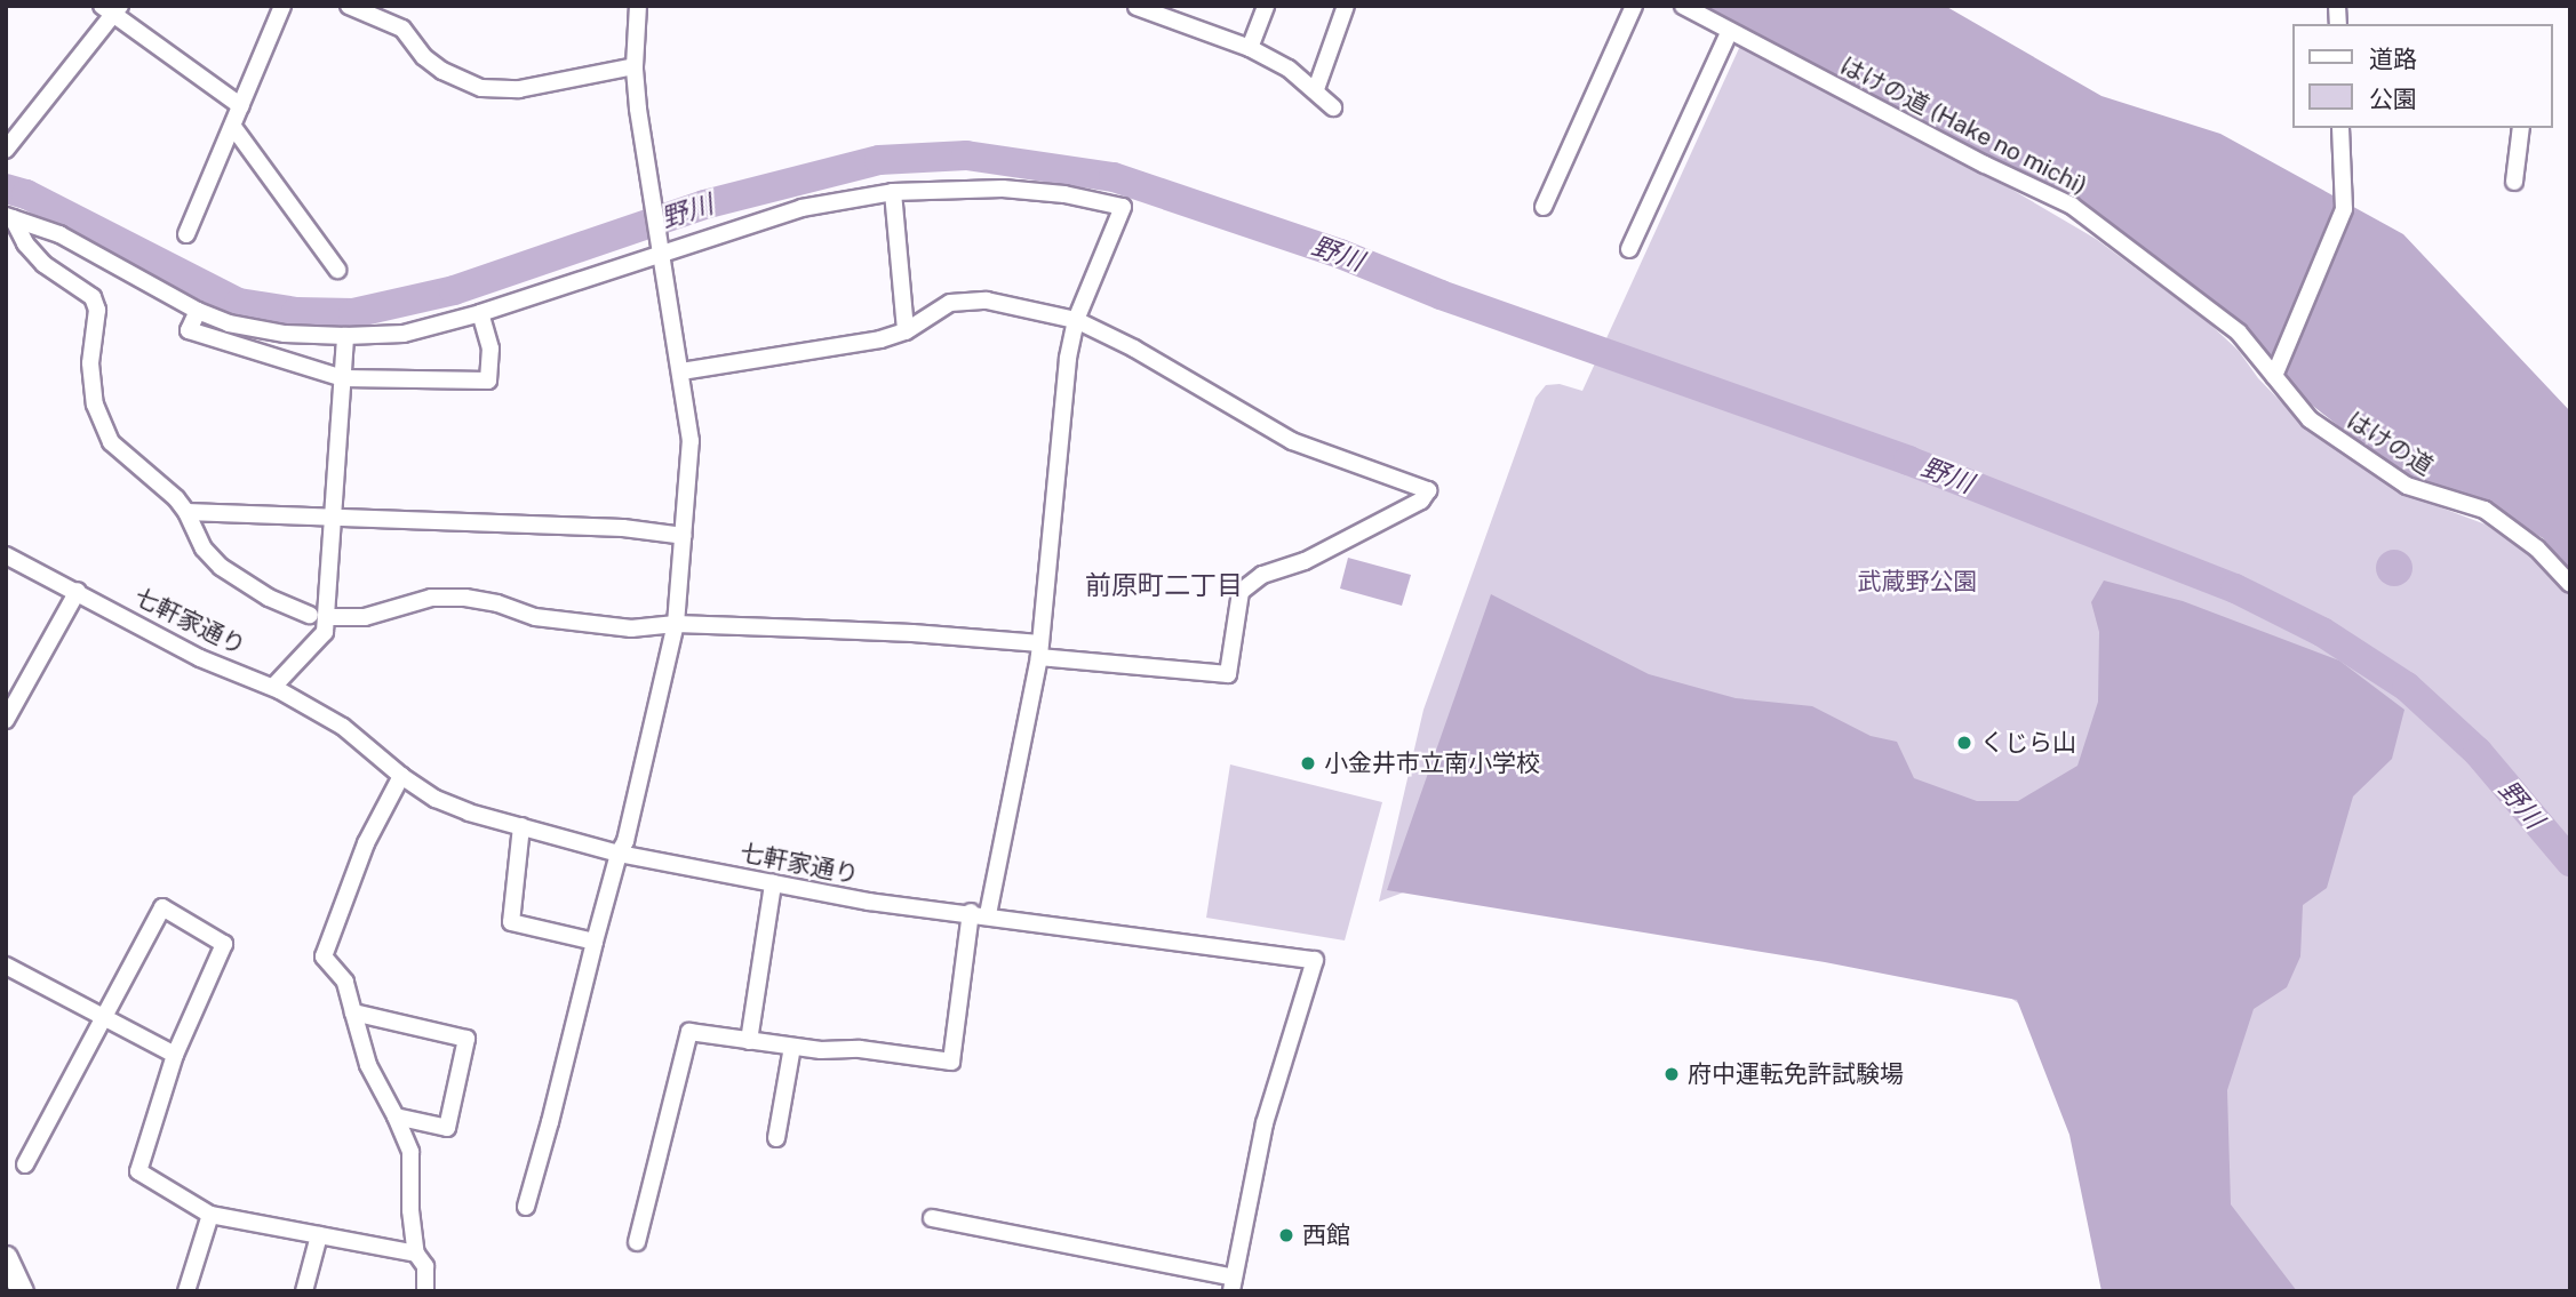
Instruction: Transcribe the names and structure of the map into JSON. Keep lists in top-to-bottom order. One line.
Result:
{"streets":{"street":["はけの道 (Hake no michi)","はけの道","七軒家通り"]},"crossings":[["はけの道 (Hake no michi)","はけの道"]],"districts":["前原町二丁目"],"water":["野川"],"parks":["武蔵野公園"],"places":["くじら山","小金井市立南小学校","府中運転免許試験場","西館"],"legend":["道路","公園"]}
